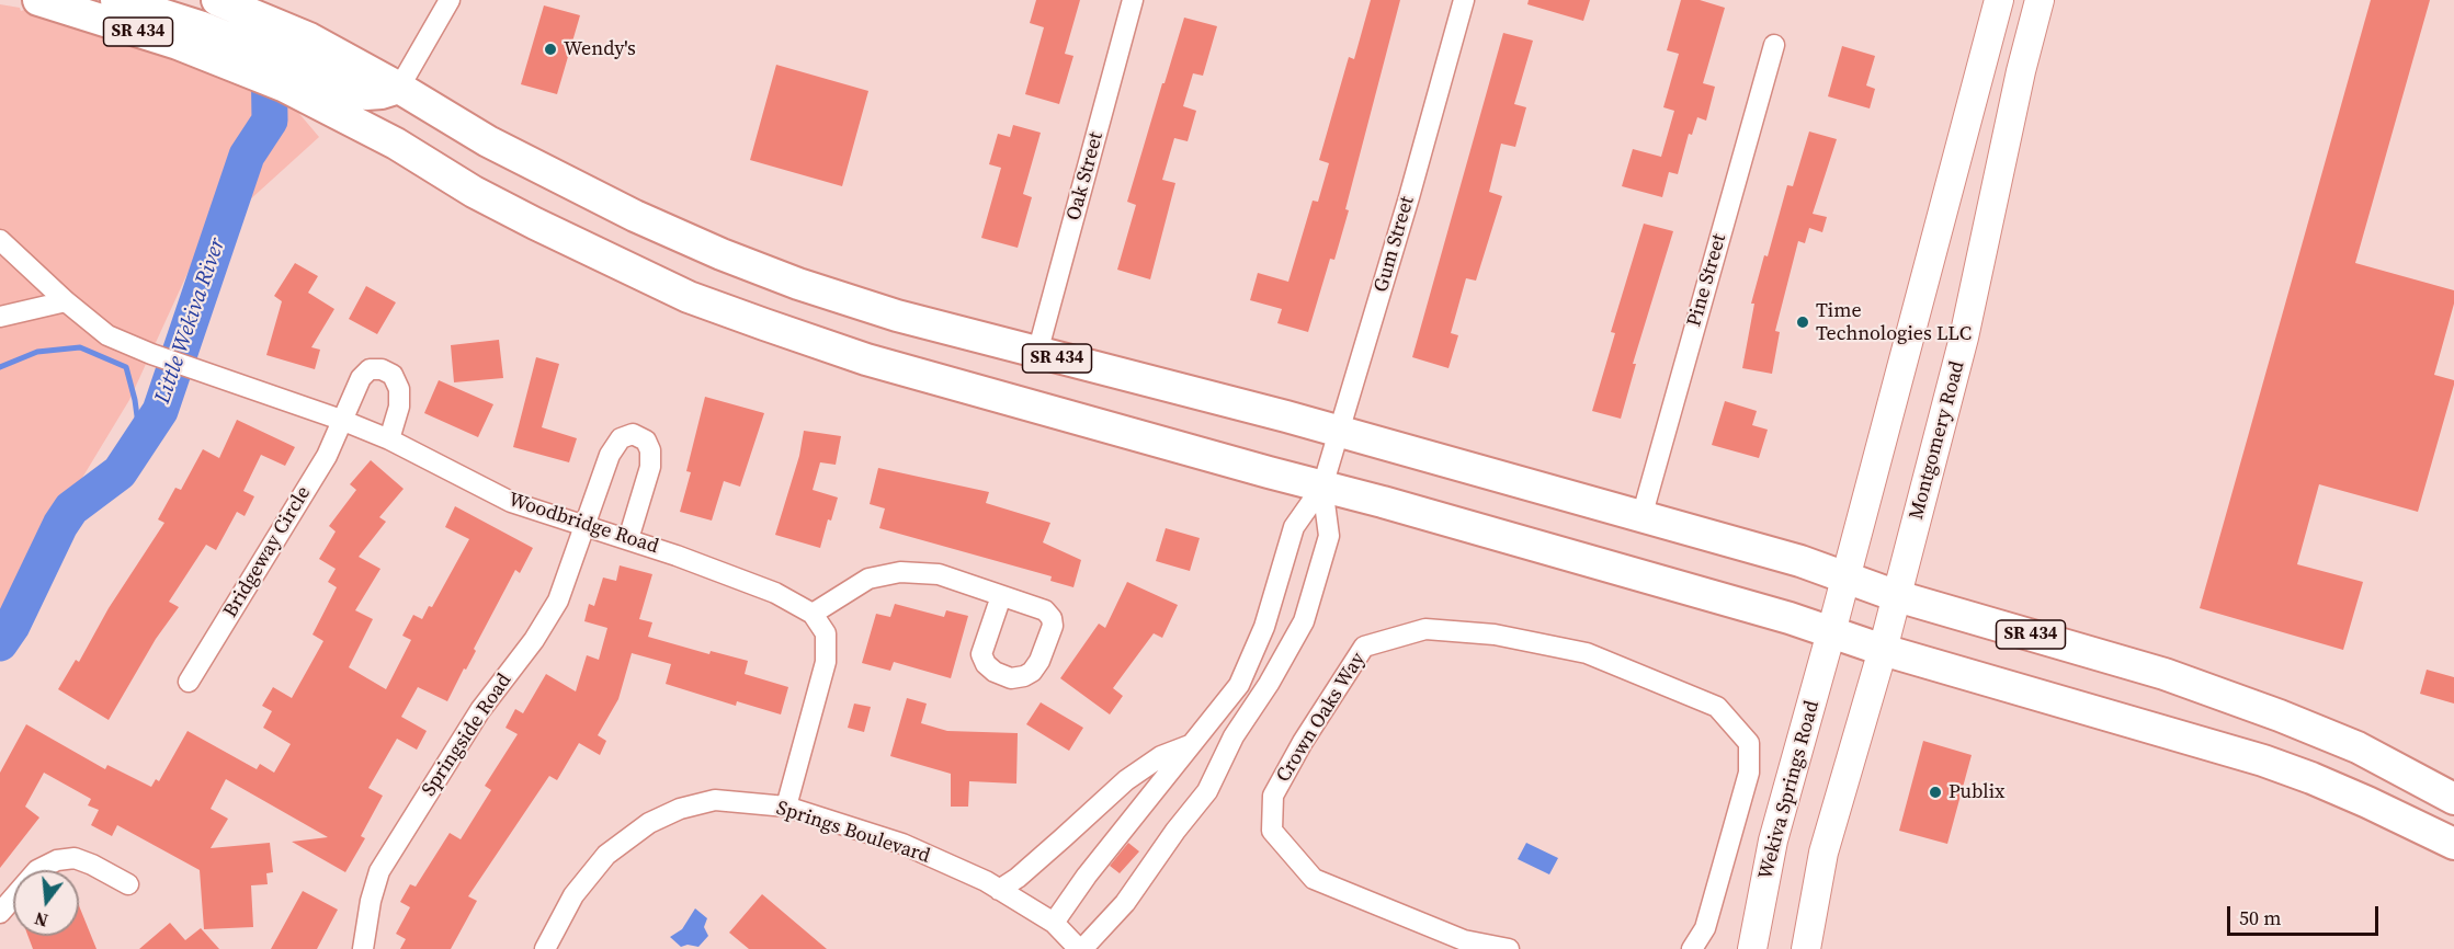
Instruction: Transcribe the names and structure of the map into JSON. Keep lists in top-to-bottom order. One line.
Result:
{"streets":{"main road":["SR 434","Montgomery Road","Wekiva Springs Road"],"street":["Oak Street","Gum Street","Pine Street","Woodbridge Road","Bridgeway Circle","Crown Oaks Way","Springside Road","Springs Boulevard"]},"crossings":[["SR 434","Oak Street"],["SR 434","Gum Street"],["SR 434","Pine Street"],["SR 434","Montgomery Road"],["SR 434","Wekiva Springs Road"],["Woodbridge Road","Bridgeway Circle"],["Woodbridge Road","Springside Road"]],"water":["Little Wekiva River"],"places":["Wendy's","Time Technologies LLC","Publix"],"scale_bar":"50 m","north":"bottom"}
